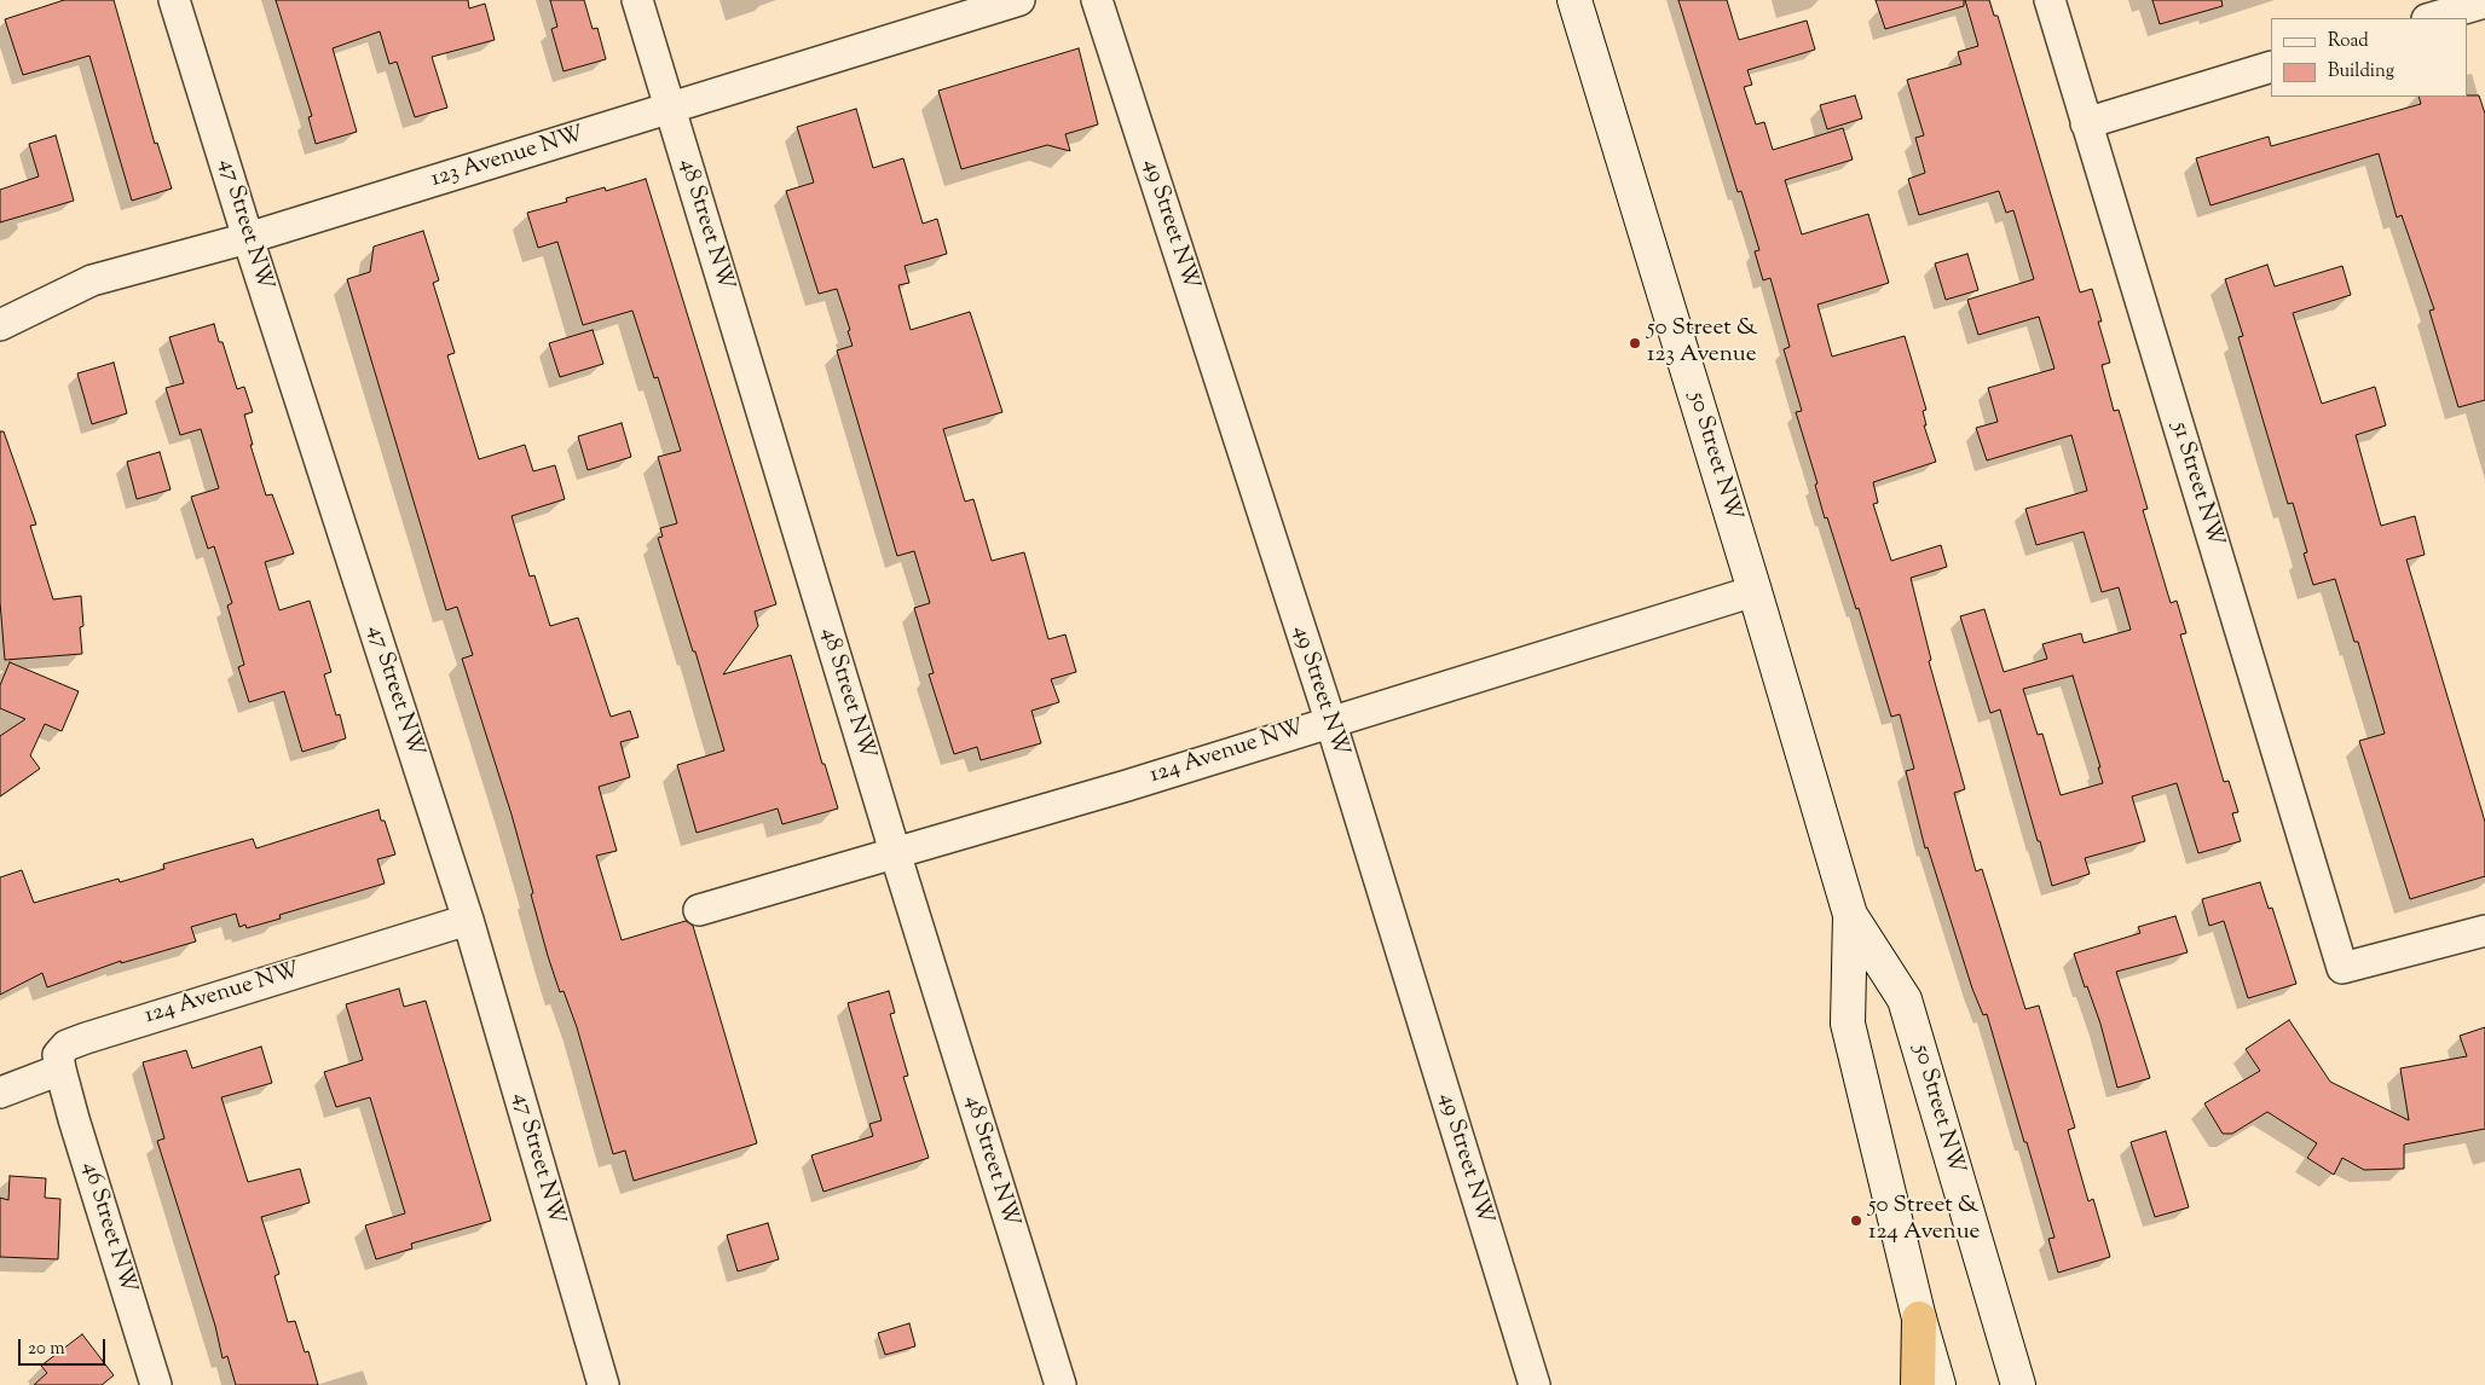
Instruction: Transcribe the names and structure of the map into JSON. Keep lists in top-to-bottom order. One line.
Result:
{"streets":{"main road":["50 Street NW"],"street":["123 Avenue NW","47 Street NW","48 Street NW","49 Street NW","51 Street NW","124 Avenue NW","46 Street NW"]},"crossings":[["123 Avenue NW","47 Street NW"],["123 Avenue NW","48 Street NW"],["47 Street NW","124 Avenue NW"],["48 Street NW","124 Avenue NW"],["49 Street NW","124 Avenue NW"],["50 Street NW","124 Avenue NW"],["124 Avenue NW","46 Street NW"]],"places":["50 Street & 123 Avenue","50 Street & 124 Avenue"],"legend":["Road","Building"],"scale_bar":"20 m"}
